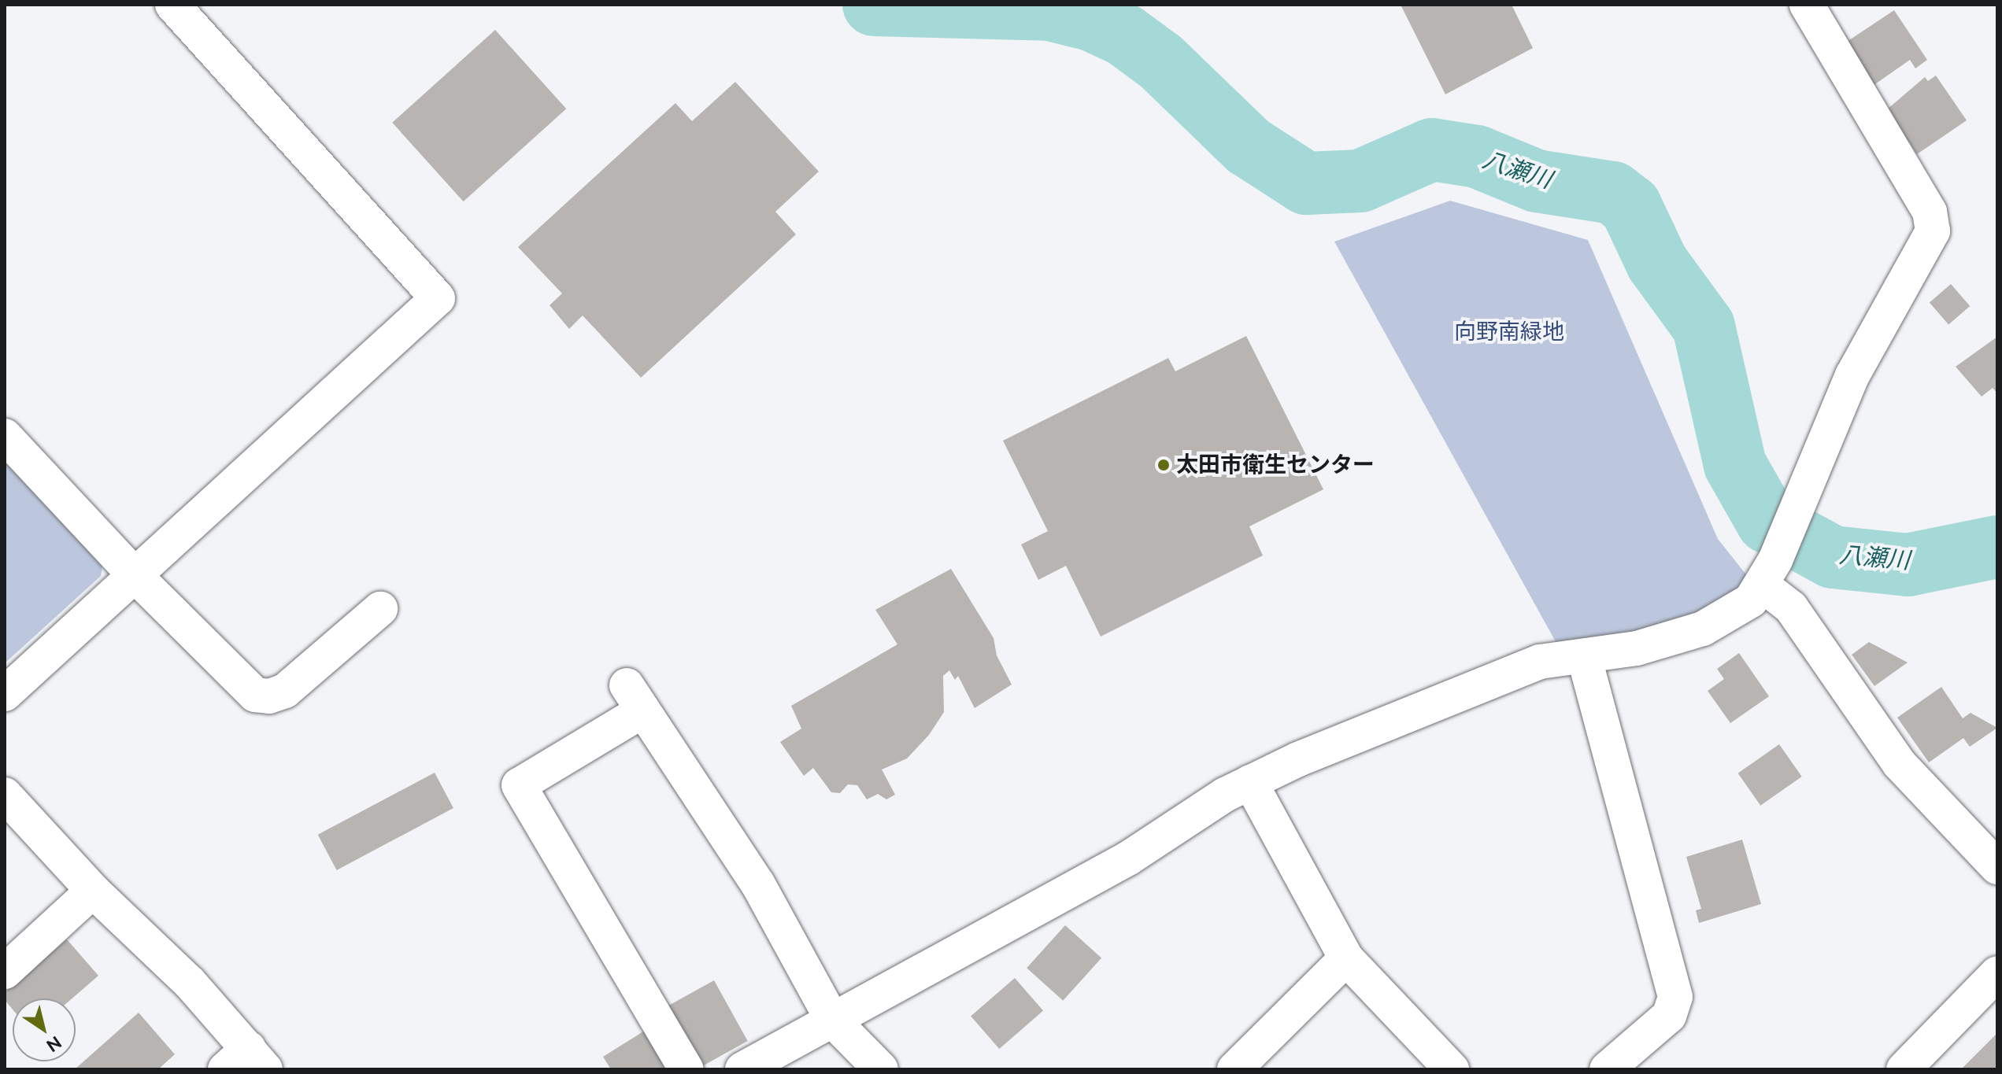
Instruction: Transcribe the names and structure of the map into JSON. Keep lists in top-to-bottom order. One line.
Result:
{"water":["八瀬川"],"parks":["向野南緑地"],"places":["太田市衛生センター"],"north":"bottom right"}
